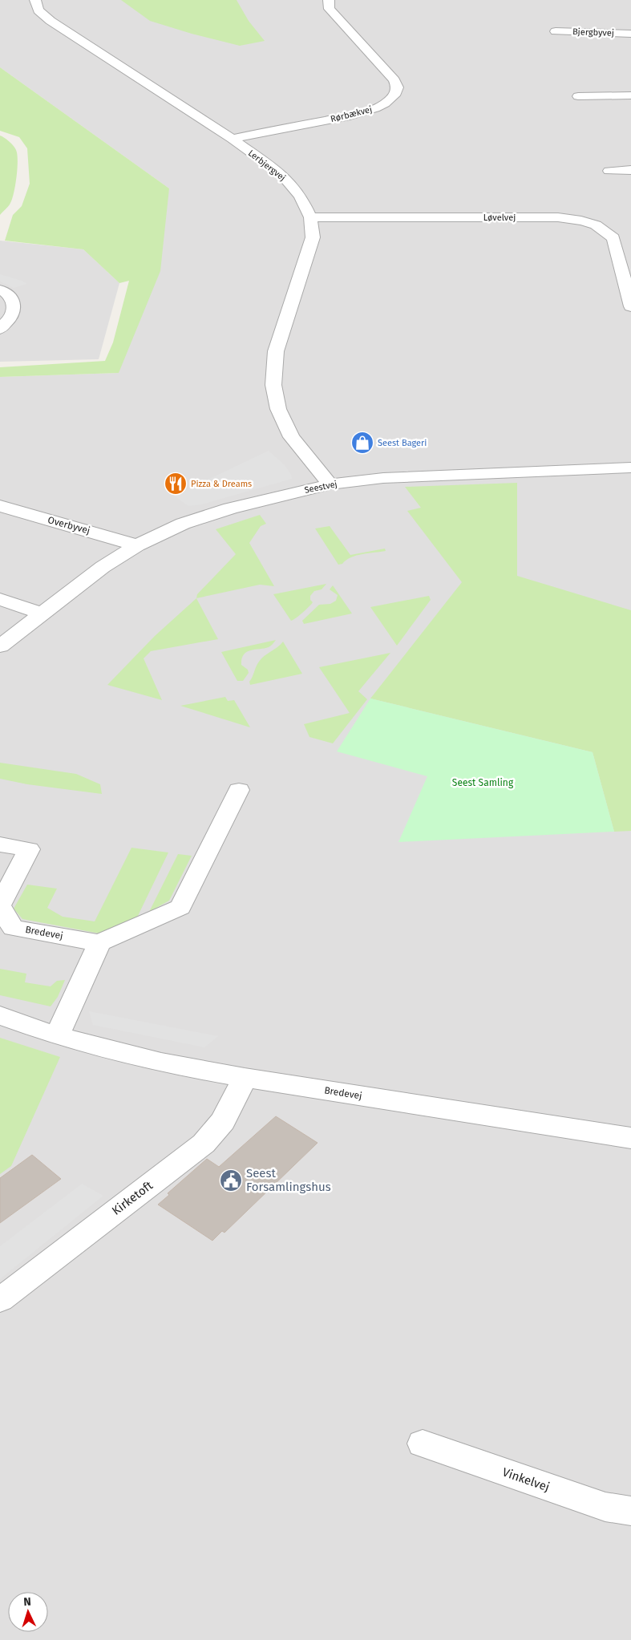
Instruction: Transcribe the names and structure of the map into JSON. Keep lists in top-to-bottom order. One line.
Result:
{"streets":{"street":["Bjergbyvej","Rørbækvej","Lerbjergvej","Løvelvej","Seestvej","Overbyvej","Bredevej","Kirketoft","Vinkelvej"]},"crossings":[["Rørbækvej","Lerbjergvej"],["Lerbjergvej","Løvelvej"],["Lerbjergvej","Seestvej"],["Seestvej","Overbyvej"],["Bredevej","Kirketoft"]],"parks":["Seest Samling"],"places":{"shop":["Seest Bageri"],"restaurant":["Pizza & Dreams"],"public building":["Seest Forsamlingshus"]},"north":"top"}
